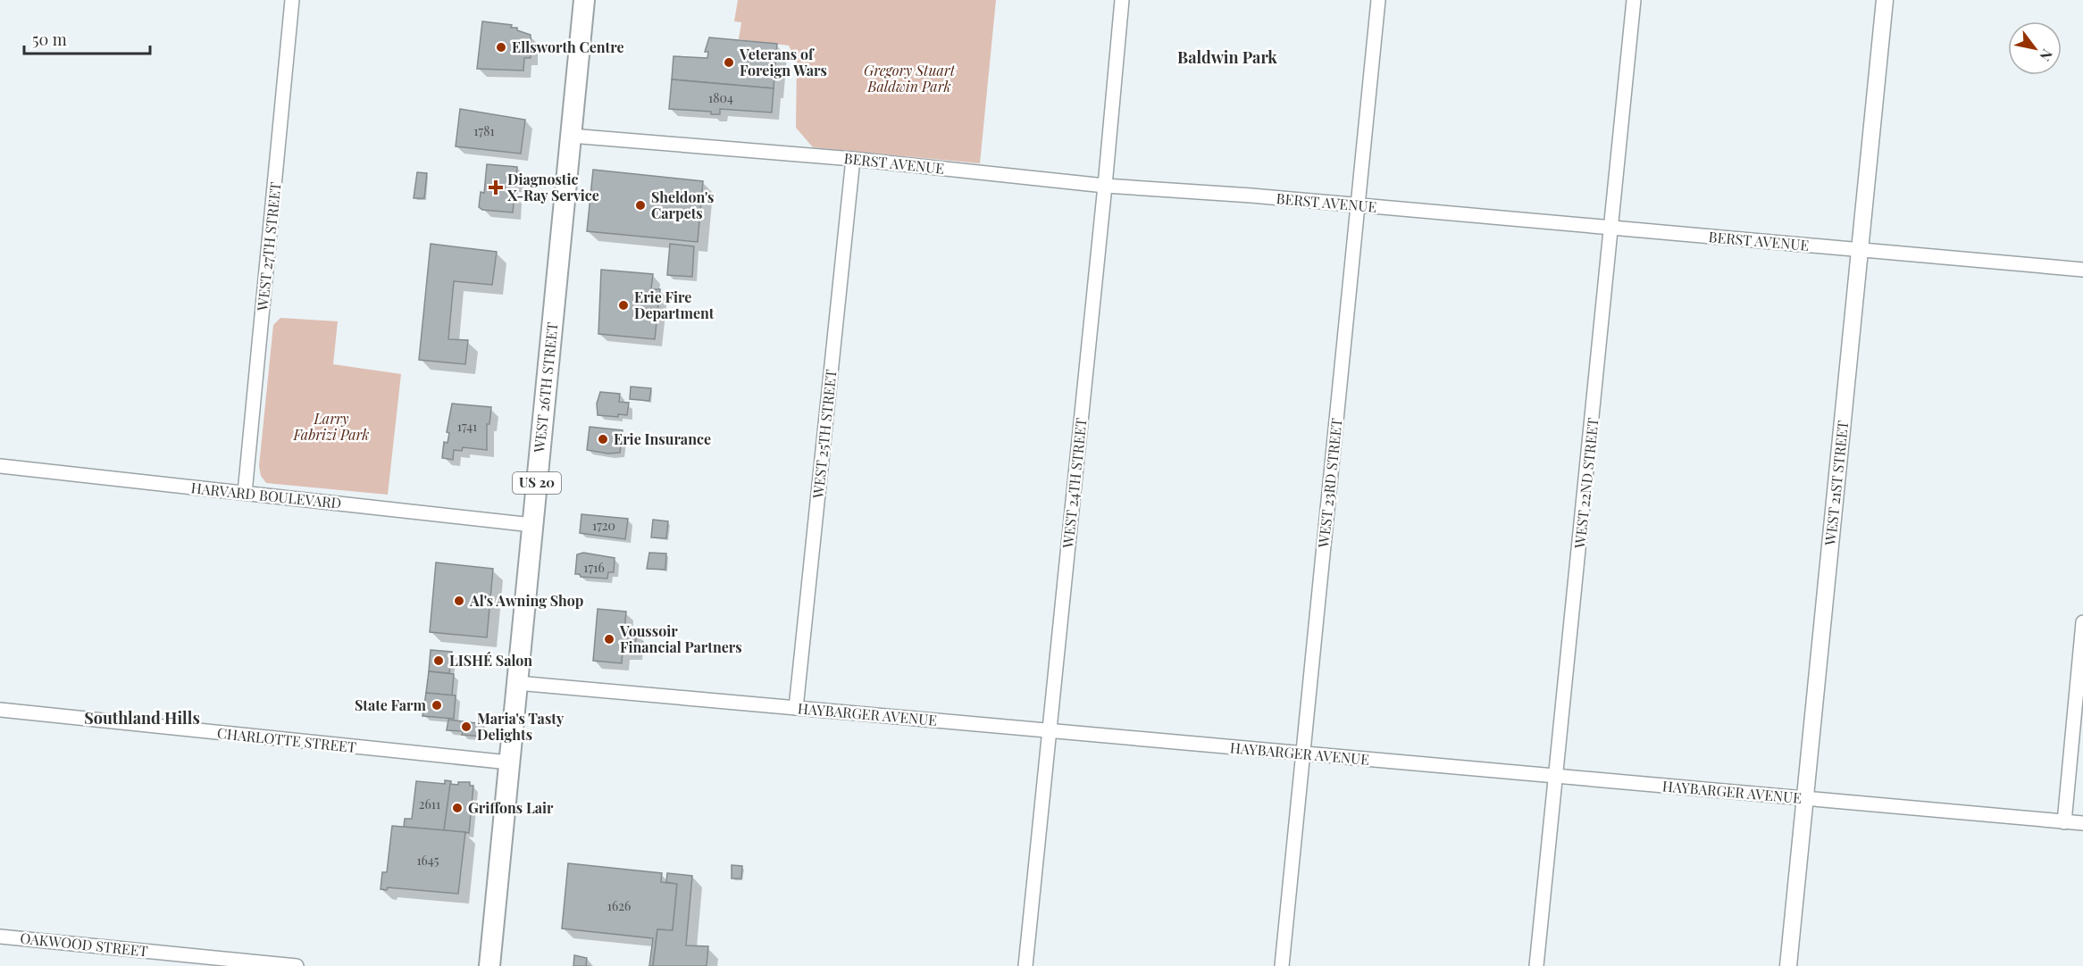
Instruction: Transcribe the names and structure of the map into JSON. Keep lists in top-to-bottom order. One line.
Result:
{"streets":{"main road":["WEST 26TH STREET","US 20"],"street":["BERST AVENUE","WEST 27TH STREET","WEST 25TH STREET","WEST 24TH STREET","WEST 23RD STREET","WEST 22ND STREET","WEST 21ST STREET","HARVARD BOULEVARD","HAYBARGER AVENUE","CHARLOTTE STREET","OAKWOOD STREET"]},"crossings":[["BERST AVENUE","WEST 26TH STREET"],["BERST AVENUE","WEST 25TH STREET"],["BERST AVENUE","WEST 24TH STREET"],["BERST AVENUE","WEST 23RD STREET"],["BERST AVENUE","WEST 22ND STREET"],["BERST AVENUE","WEST 21ST STREET"],["WEST 27TH STREET","HARVARD BOULEVARD"],["WEST 26TH STREET","HARVARD BOULEVARD"],["WEST 26TH STREET","HAYBARGER AVENUE"],["WEST 26TH STREET","CHARLOTTE STREET"],["WEST 25TH STREET","HAYBARGER AVENUE"],["WEST 24TH STREET","HAYBARGER AVENUE"],["WEST 23RD STREET","HAYBARGER AVENUE"],["WEST 22ND STREET","HAYBARGER AVENUE"],["WEST 21ST STREET","HAYBARGER AVENUE"]],"districts":["Baldwin Park","Southland Hills"],"parks":["Gregory Stuart Baldwin Park","Larry Fabrizi Park"],"places":{"other":["Ellsworth Centre","Veterans of Foreign Wars","Sheldon's Carpets","Erie Fire Department","Erie Insurance","Al's Awning Shop","Voussoir Financial Partners","LISHÉ Salon","State Farm","Maria's Tasty Delights","Griffons Lair"],"health":["Diagnostic X-Ray Service"]},"house_numbers":["1804","1781","1741","1720","1716","2611","1645","1626"],"scale_bar":"50 m","north":"bottom right"}
